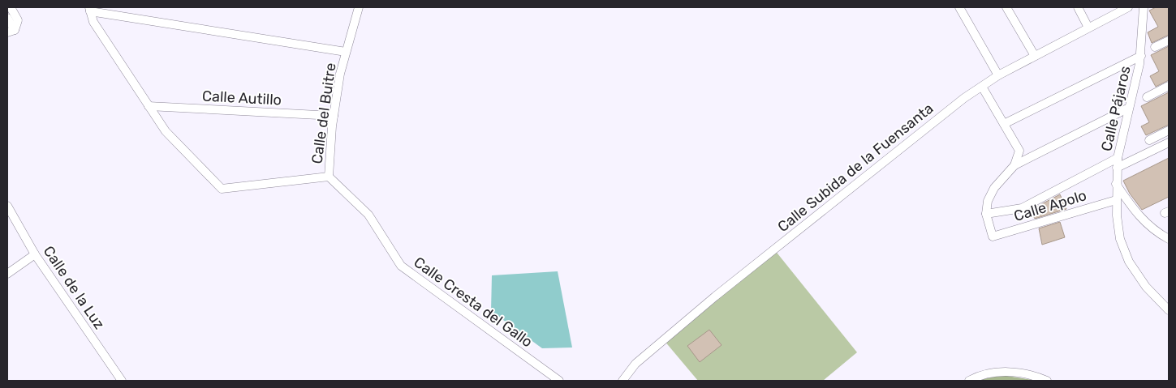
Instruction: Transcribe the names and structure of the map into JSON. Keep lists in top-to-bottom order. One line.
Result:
{"streets":{"street":["Calle Autillo","Calle Pájaros","Calle del Buitre","Calle Subida de la Fuensanta","Calle Apolo","Calle de la Luz","Calle Cresta del Gallo"]},"crossings":[["Calle Autillo","Calle del Buitre"],["Calle Pájaros","Calle Apolo"],["Calle del Buitre","Calle Cresta del Gallo"]]}
